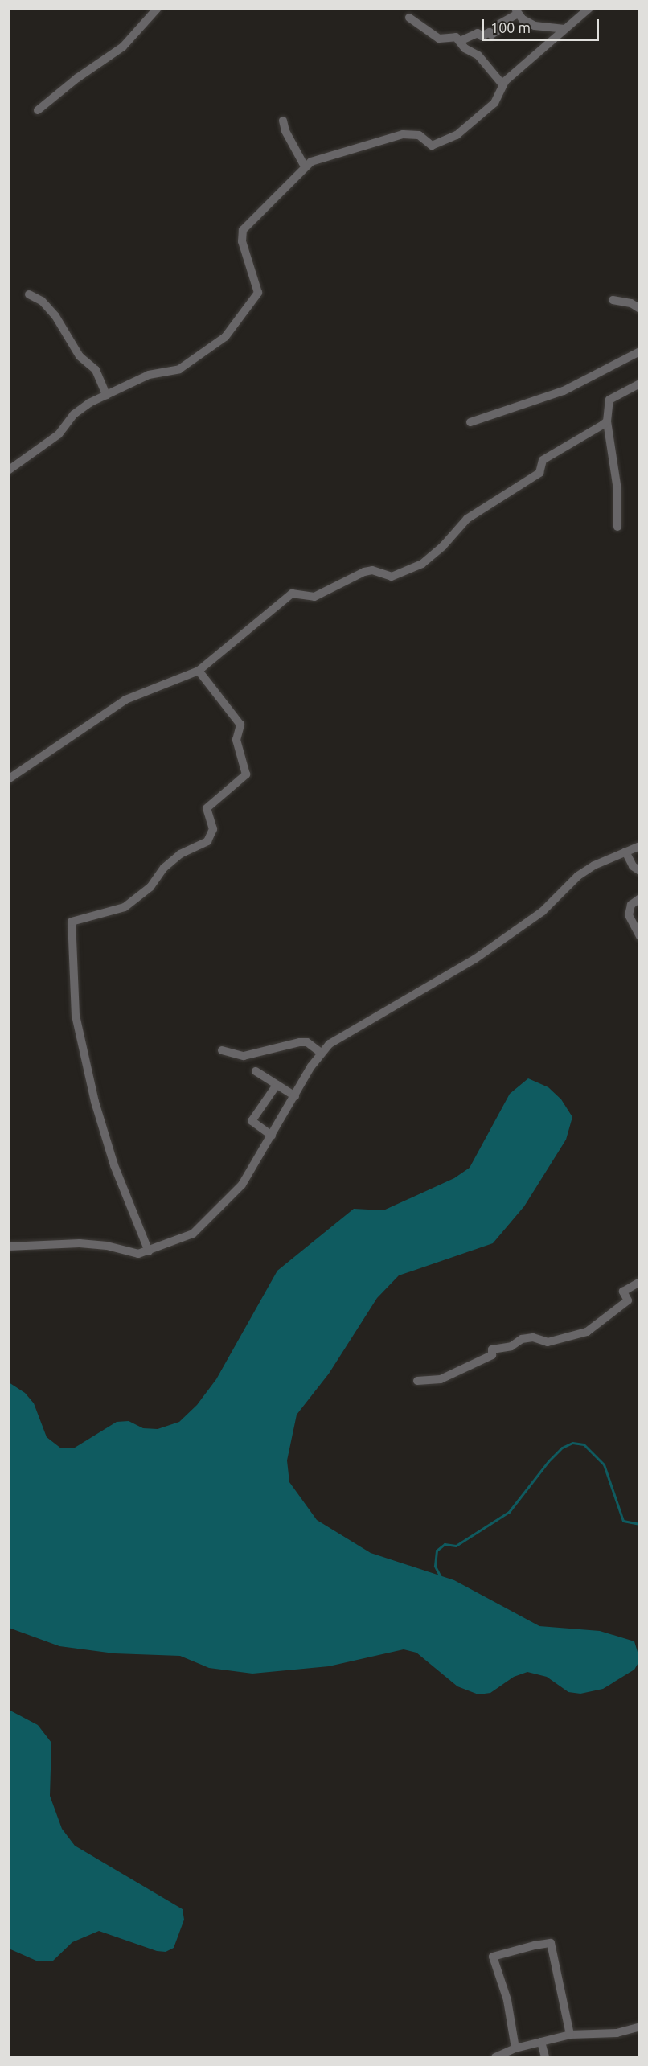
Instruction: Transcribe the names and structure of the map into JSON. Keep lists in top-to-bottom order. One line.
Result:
{"scale_bar":"100 m"}
